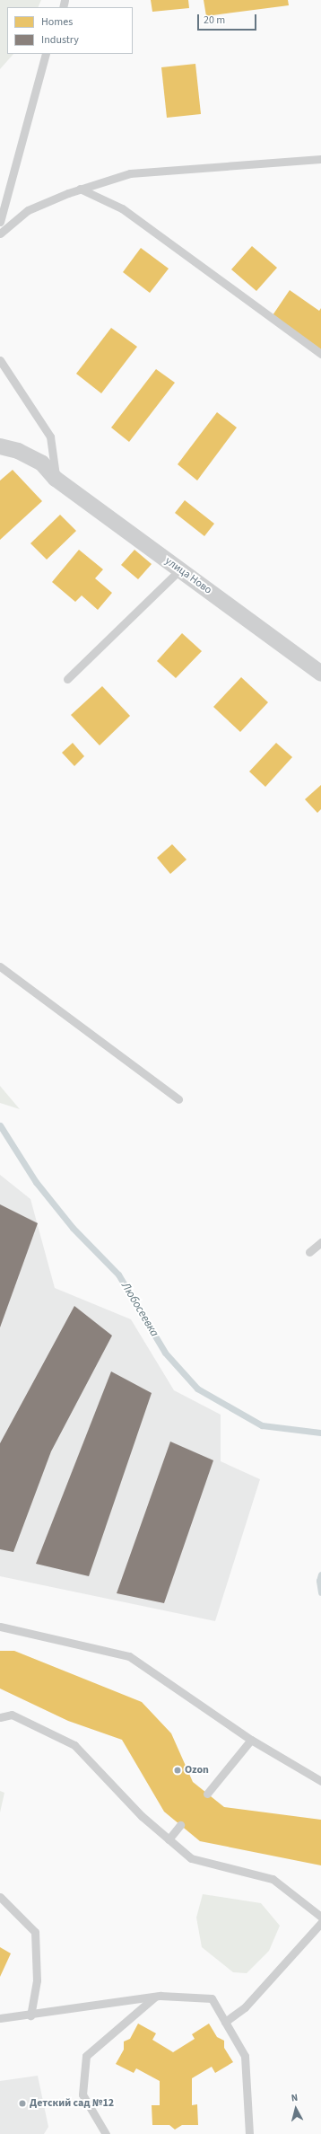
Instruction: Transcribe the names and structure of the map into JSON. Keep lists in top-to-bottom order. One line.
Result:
{"streets":{"street":["улица Ново"]},"water":["Любосеевка"],"places":["Ozon","Детский сад №12"],"legend":["Homes","Industry"],"scale_bar":"20 m","north":"top"}
